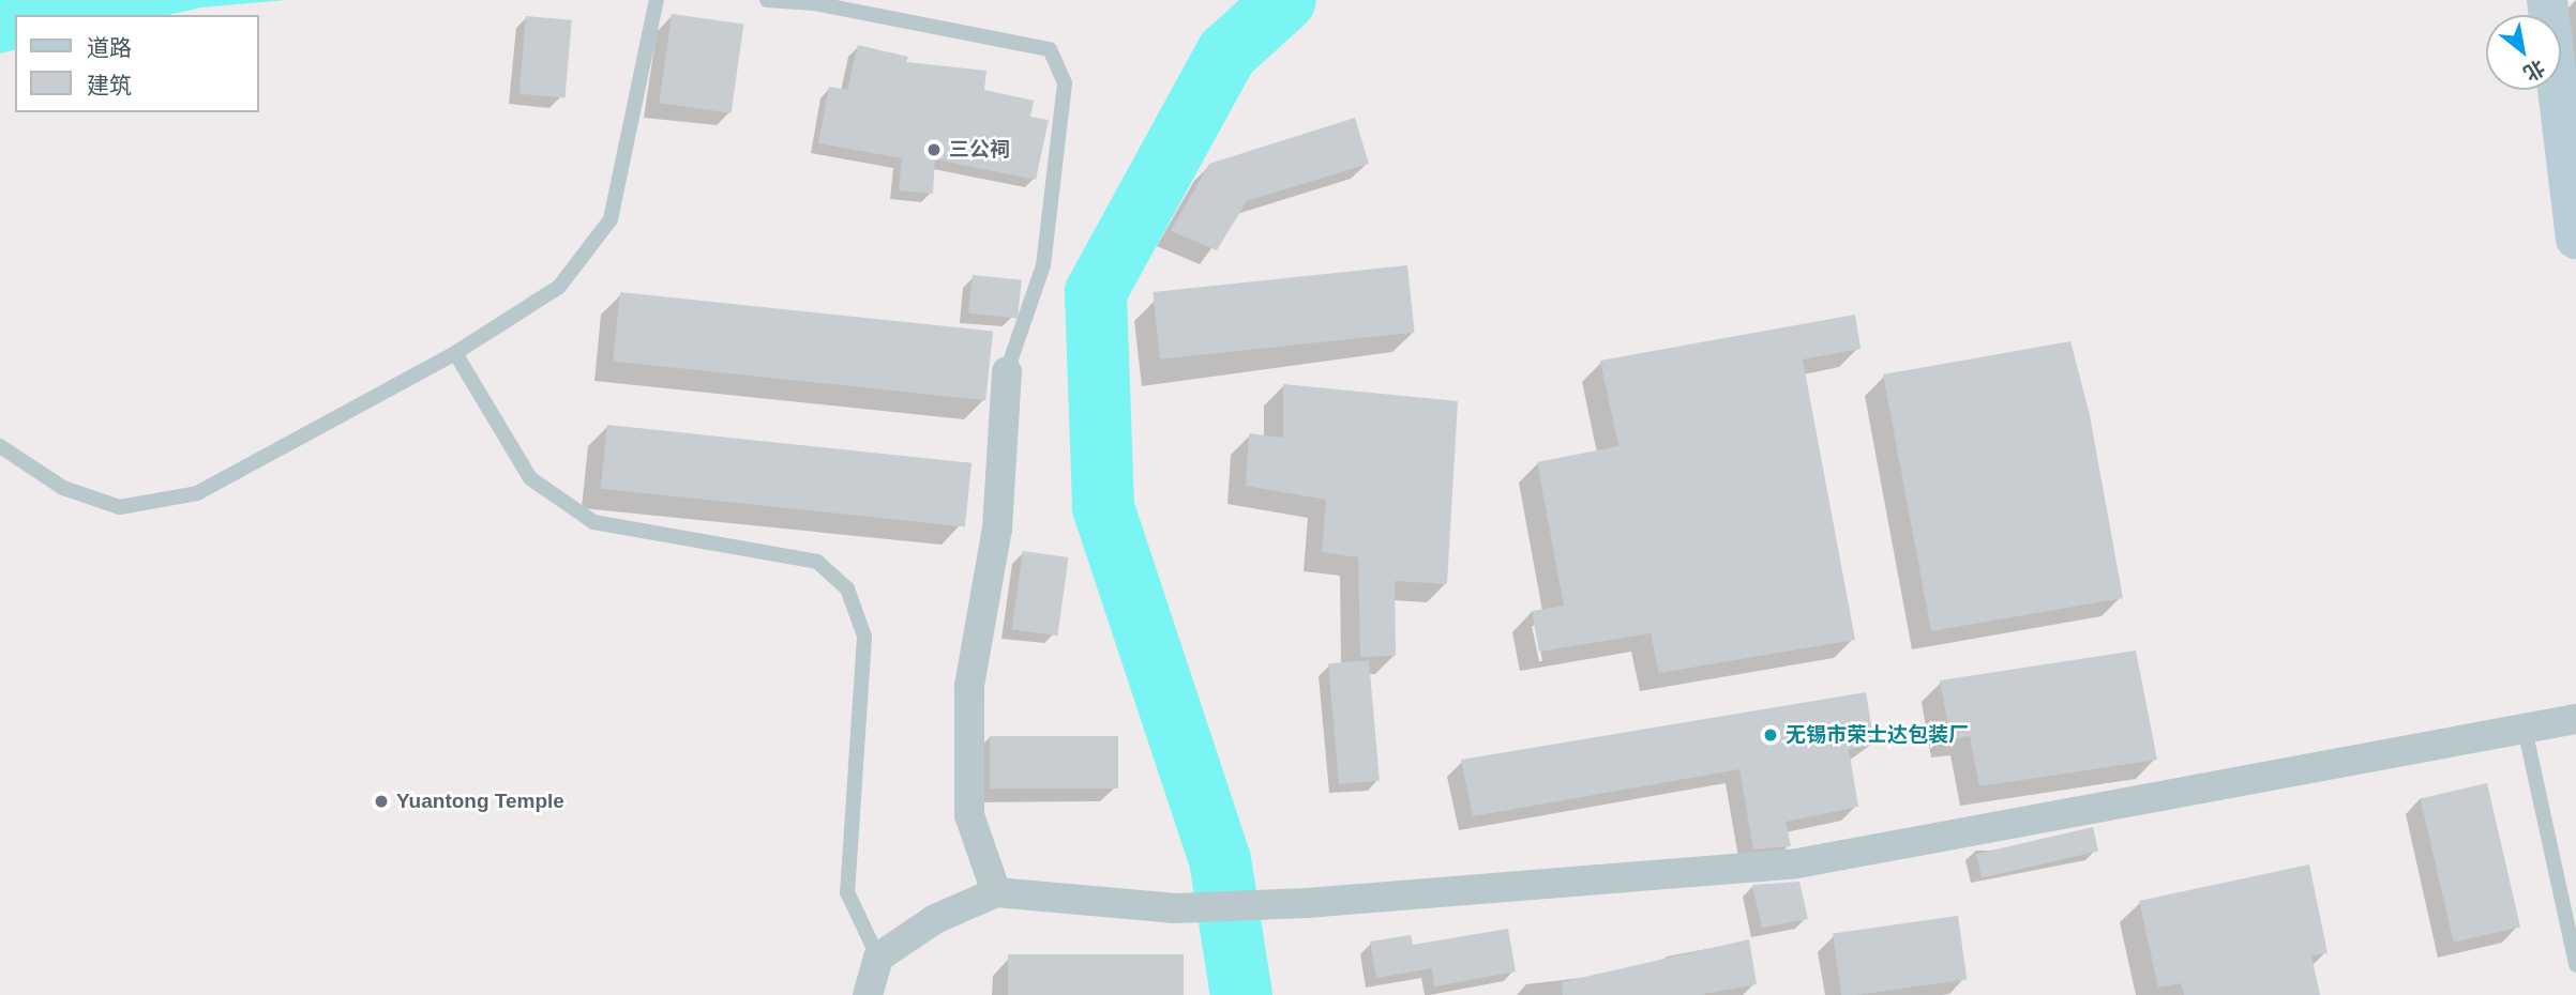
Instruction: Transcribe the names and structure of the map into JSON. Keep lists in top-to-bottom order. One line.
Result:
{"places":["三公祠","无锡市荣士达包装厂","Yuantong Temple"],"legend":["道路","建筑"],"north":"bottom right"}
